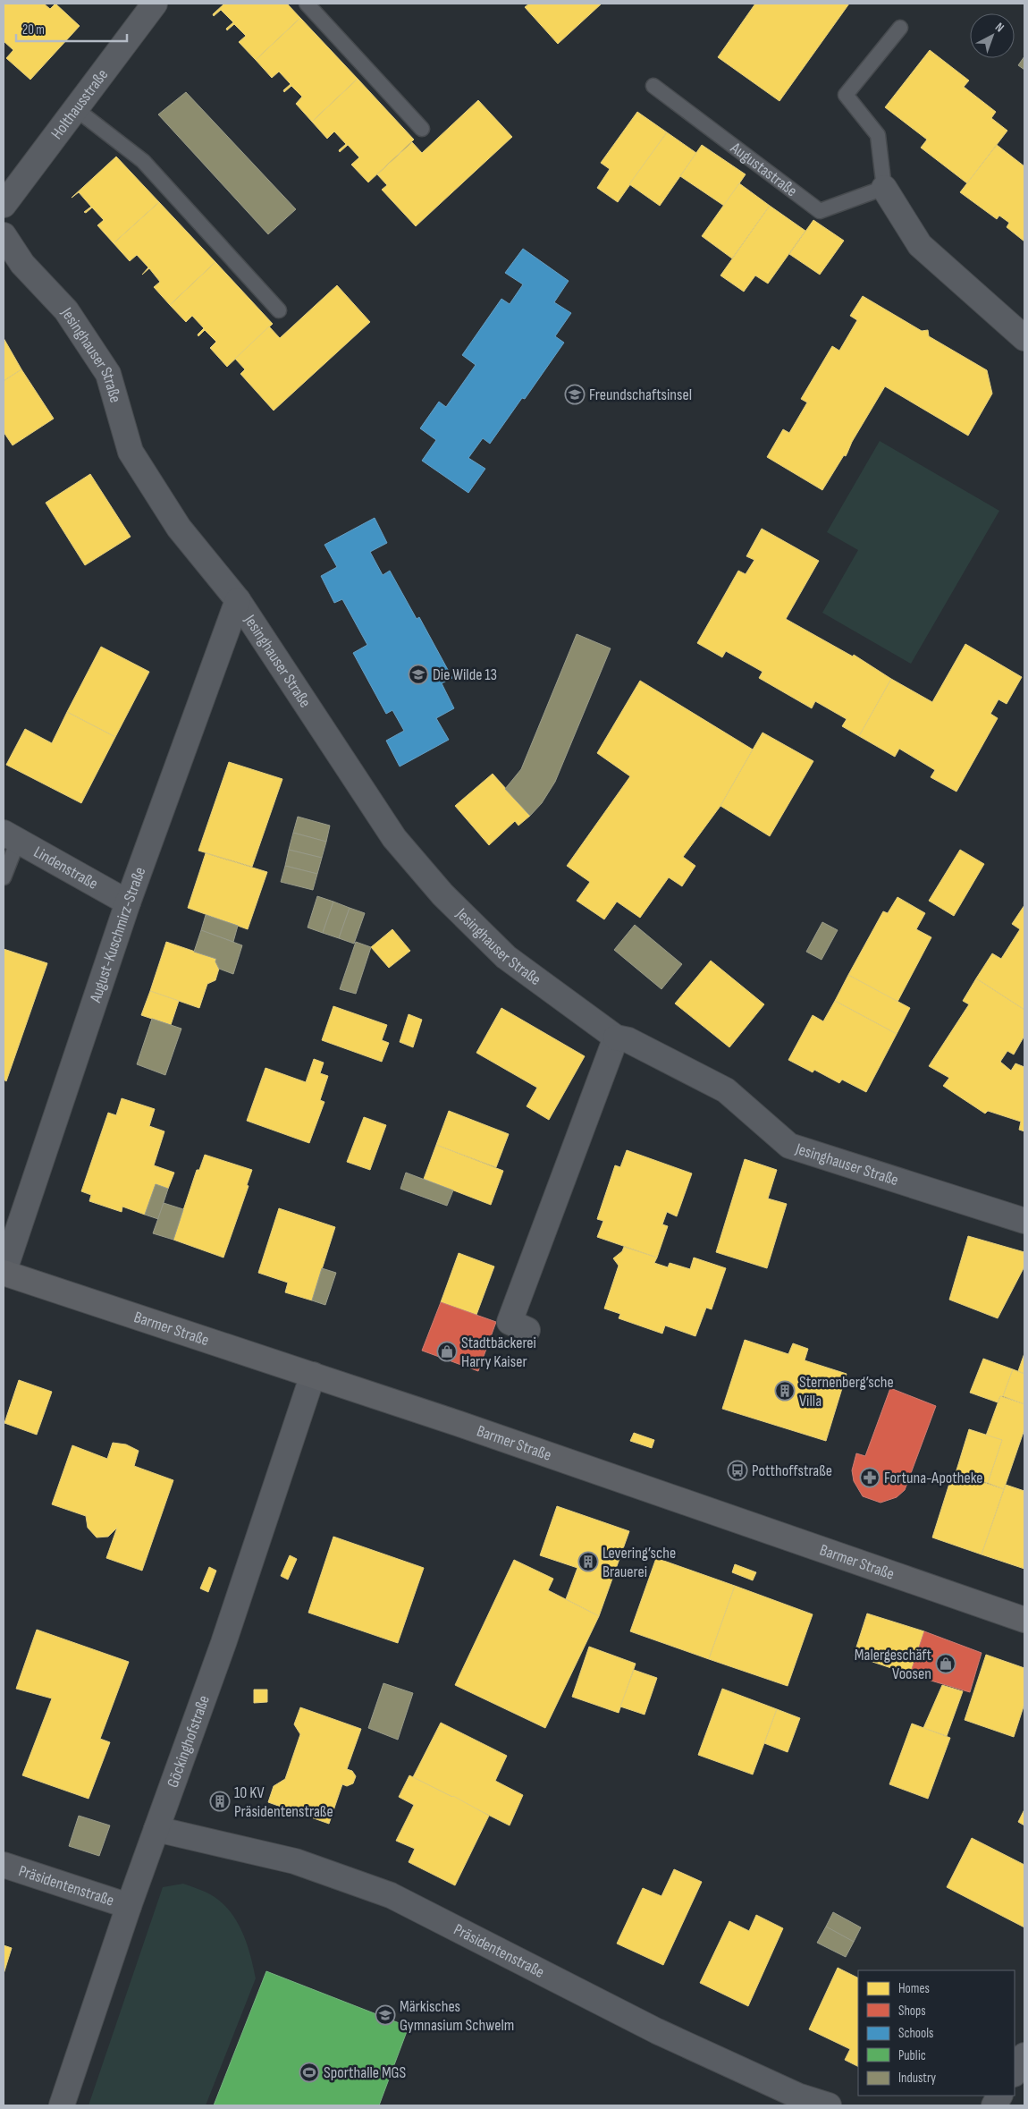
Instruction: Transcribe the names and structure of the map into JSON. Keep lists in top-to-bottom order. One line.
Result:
{"streets":{"street":["Holthausstraße","Jesinghauser Straße","Lindenstraße","August-Kuschmirz-Straße","Barmer Straße","Göckinghofstraße","Präsidentenstraße"],"lane":["Augustastraße"]},"crossings":[["Jesinghauser Straße","August-Kuschmirz-Straße"],["Lindenstraße","August-Kuschmirz-Straße"],["August-Kuschmirz-Straße","Barmer Straße"],["Barmer Straße","Göckinghofstraße"],["Göckinghofstraße","Präsidentenstraße"]],"places":{"school or university":["Freundschaftsinsel","Die Wilde 13","Märkisches Gymnasium Schwelm"],"shop":["Stadtbäckerei Harry Kaiser","Malergeschäft Voosen"],"building":["Sternenberg’sche Villa","Levering’sche Brauerei","10 KV Präsidentenstraße"],"bus stop":["Potthoffstraße"],"pharmacy":["Fortuna-Apotheke"],"sports":["Sporthalle MGS"]},"legend":["Homes","Shops","Schools","Public","Industry"],"scale_bar":"20 m","north":"top right"}
